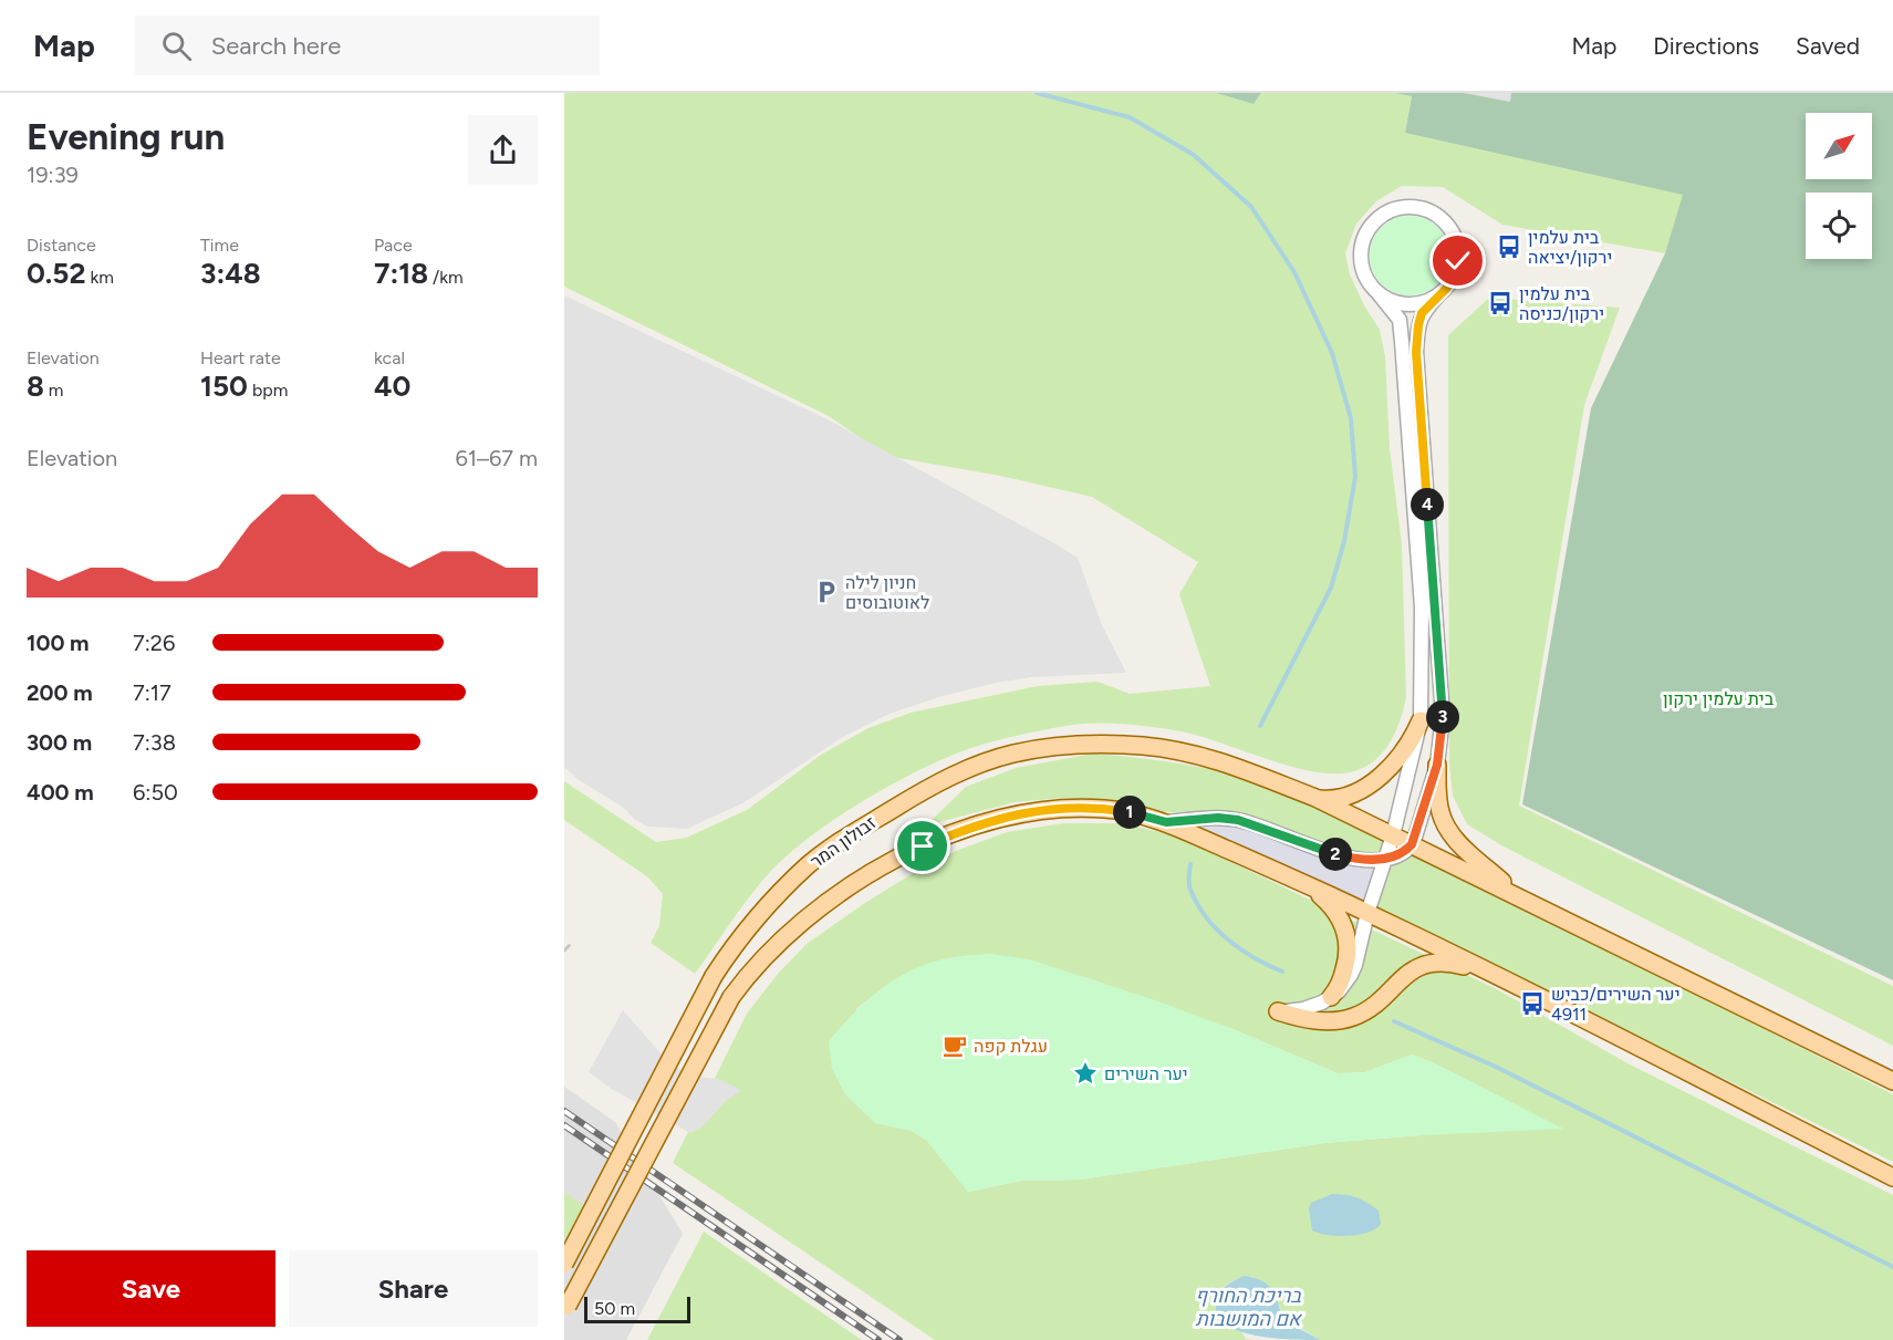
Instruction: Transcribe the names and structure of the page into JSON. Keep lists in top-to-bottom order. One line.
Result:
{"streets":{"main road":["זבולון המר"]},"water":["בריכת החורף אם המושבות"],"parks":["בית עלמין ירקון"],"places":{"bus stop":["בית עלמין ירקון/יציאה","בית עלמין ירקון/כניסה","יער השירים/כביש 4911"],"parking":["חניון לילה לאוטובוסים"],"cafe":["עגלת קפה"],"place":["יער השירים"]},"scale_bar":"50 m","north":"top right","page":{"header":"Map","search":"Search here","nav":["Map","Directions","Saved"],"heading":["Evening run","19:39"],"stats":[["Distance","0.52 km"],["Time","3:48"],["Pace","7:18 /km"],["Elevation","8 m"],["Heart rate","150 bpm"],["kcal","40"]],"chart":["Elevation","61–67 m"],"pins":["4","3","1","2"],"list":[{"name":"100 m","note":"7:26"},{"name":"200 m","note":"7:17"},{"name":"300 m","note":"7:38"},{"name":"400 m","note":"6:50"}],"buttons":["Save","Share"],"scale":"50 m"}}
